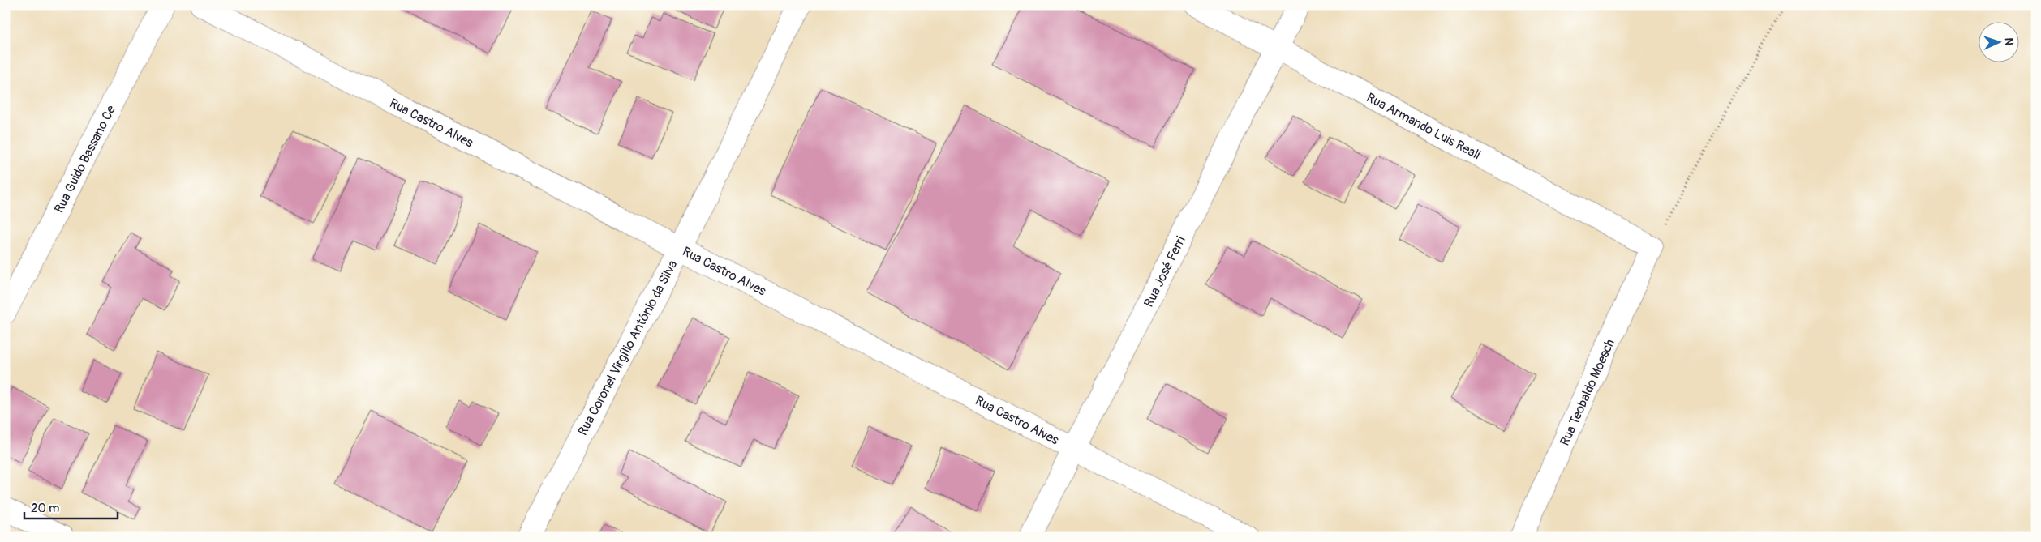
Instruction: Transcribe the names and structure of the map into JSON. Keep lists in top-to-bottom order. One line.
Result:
{"streets":{"street":["Rua Castro Alves","Rua Armando Luis Reali","Rua Guido Bassano Ce","Rua José Ferri","Rua Coronel Virgílio Antônio da Silva","Rua Teobaldo Moesch"]},"crossings":[["Rua Castro Alves","Rua José Ferri"],["Rua Castro Alves","Rua Coronel Virgílio Antônio da Silva"],["Rua Armando Luis Reali","Rua José Ferri"],["Rua Armando Luis Reali","Rua Teobaldo Moesch"]],"scale_bar":"20 m","north":"right"}
